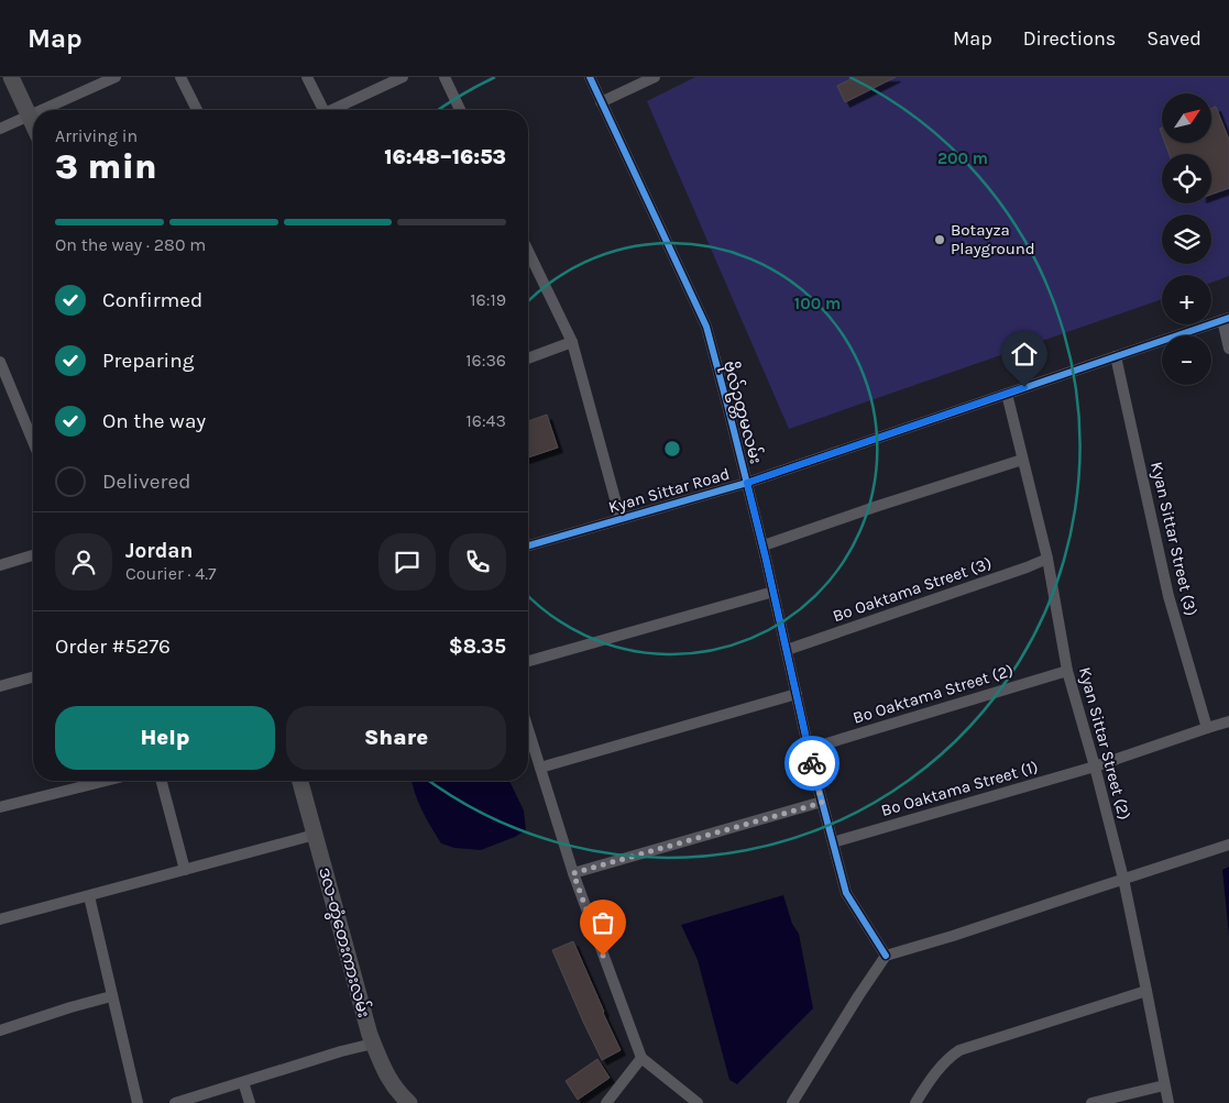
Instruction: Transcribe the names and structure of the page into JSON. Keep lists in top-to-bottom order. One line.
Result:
{"streets":{"main road":["ဒလ-တွံတေးကားလမ်း"],"street":["ဗိုလ်ဥတ္တမလမ်း","Kyan Sittar Road","Kyan Sittar Street (3)","Bo Oaktama Street (3)","Bo Oaktama Street (2)","Kyan Sittar Street (2)","Bo Oaktama Street (1)"]},"crossings":[["ဗိုလ်ဥတ္တမလမ်း","Kyan Sittar Road"],["ဗိုလ်ဥတ္တမလမ်း","Bo Oaktama Street (3)"],["ဗိုလ်ဥတ္တမလမ်း","Bo Oaktama Street (2)"],["ဗိုလ်ဥတ္တမလမ်း","Bo Oaktama Street (1)"],["Kyan Sittar Road","Kyan Sittar Street (3)"],["Kyan Sittar Road","Kyan Sittar Street (2)"],["Kyan Sittar Street (3)","Bo Oaktama Street (1)"],["Bo Oaktama Street (3)","Kyan Sittar Street (2)"],["Bo Oaktama Street (2)","Kyan Sittar Street (2)"],["Kyan Sittar Street (2)","Bo Oaktama Street (1)"]],"places":["Botayza Playground"],"north":"top right","page":{"header":"Map","nav":["Map","Directions","Saved"],"map_buttons":["+","−"],"heading":["3 min","Arriving in","16:48–16:53"],"panel":["Jordan","Courier · 4.7","Order #5276","$8.35"],"bar":"On the way · 280 m","list":[["Confirmed","16:19"],["Preparing","16:36"],["On the way","16:43"],"Delivered"],"buttons":["Help","Share"]},"rings":["200 m","100 m"]}
